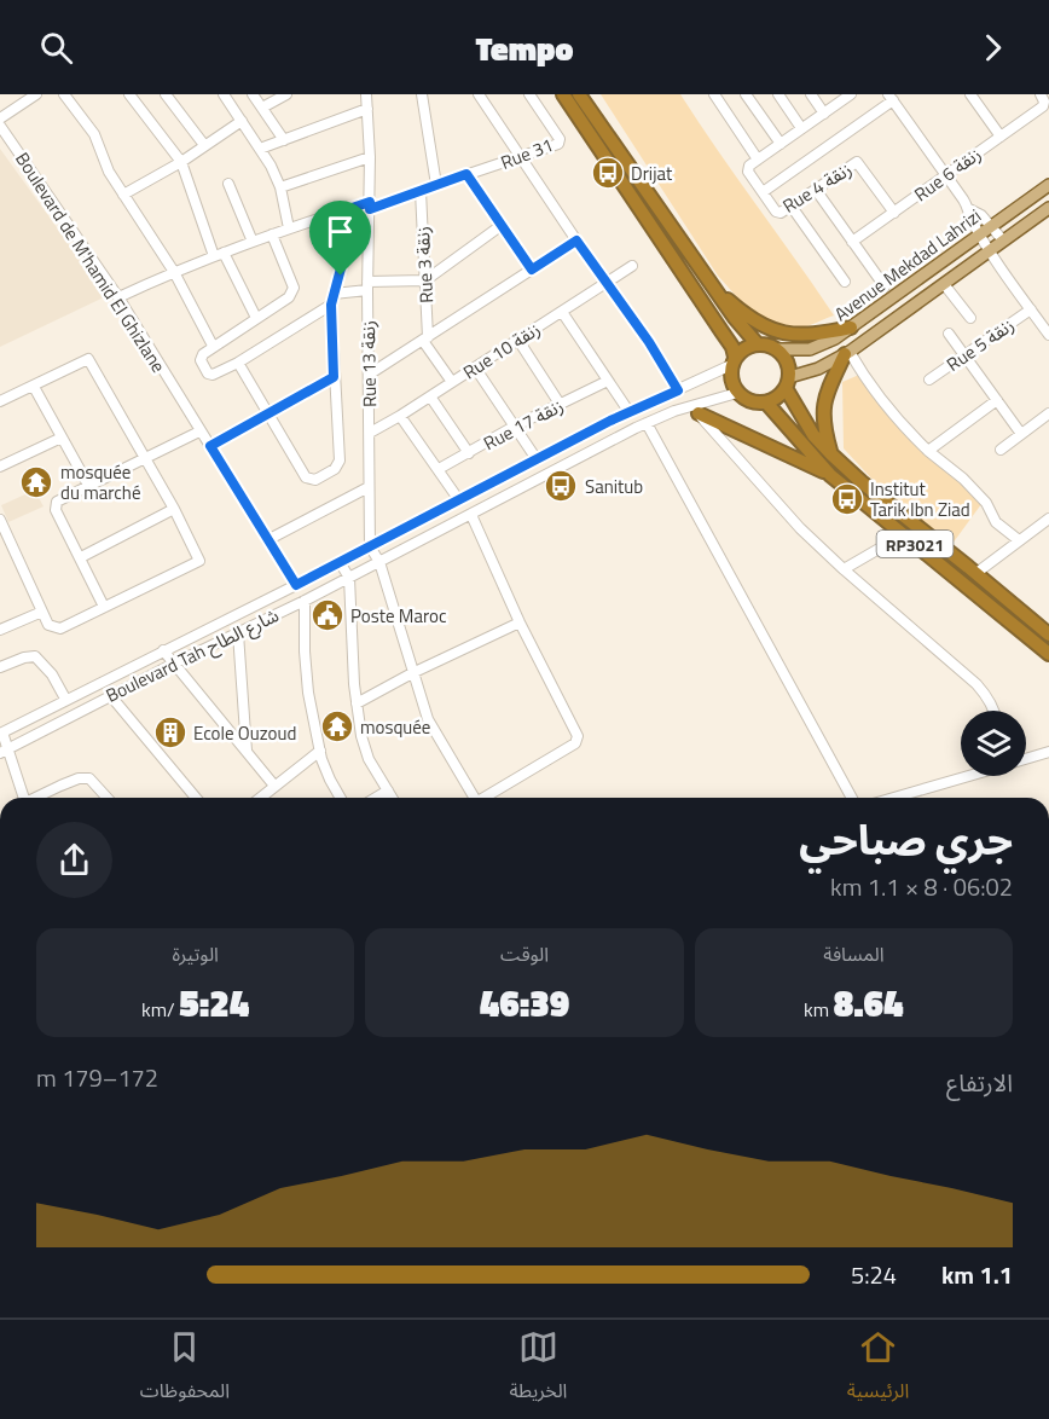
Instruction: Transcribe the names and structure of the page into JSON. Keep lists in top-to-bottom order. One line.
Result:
{"streets":{"highway":["RP3021"],"main road":["Avenue Mekdad Lahrizi"],"street":["Rue 31","Rue 6 زنقة","Rue 4 زنقة","Boulevard de M'hamid El Ghizlane","Rue 3 زنقة","Rue 5 زنقة","Rue 10 زنقة","Rue 13 زنقة","Rue 17 زنقة","Boulevard Tah شارع الطاح"]},"crossings":[["Rue 31","Boulevard de M'hamid El Ghizlane"],["Rue 31","Rue 3 زنقة"],["Rue 31","Rue 13 زنقة"],["Rue 6 زنقة","Rue 4 زنقة"],["Boulevard de M'hamid El Ghizlane","Boulevard Tah شارع الطاح"],["Avenue Mekdad Lahrizi","RP3021"],["Avenue Mekdad Lahrizi","Boulevard Tah شارع الطاح"],["Rue 10 زنقة","Rue 13 زنقة"],["Rue 13 زنقة","Boulevard Tah شارع الطاح"],["RP3021","Boulevard Tah شارع الطاح"]],"places":{"bus stop":["Drijat","Sanitub","Institut Tarik Ibn Ziad"],"temple":["mosquée du marché","mosquée"],"public building":["Poste Maroc"],"building":["Ecole Ouzoud"]},"page":{"header":"Tempo","heading":["جري صباحي","06:02 · 8 × 1.1 km"],"stats":[["المسافة","8.64 km"],["الوقت","46:39"],["الوتيرة","5:24 /km"]],"chart":["الارتفاع","172–179 m"],"list":[{"name":"1.1 km","note":"5:24"}],"tabs":["الرئيسية","الخريطة","المحفوظات"]}}
